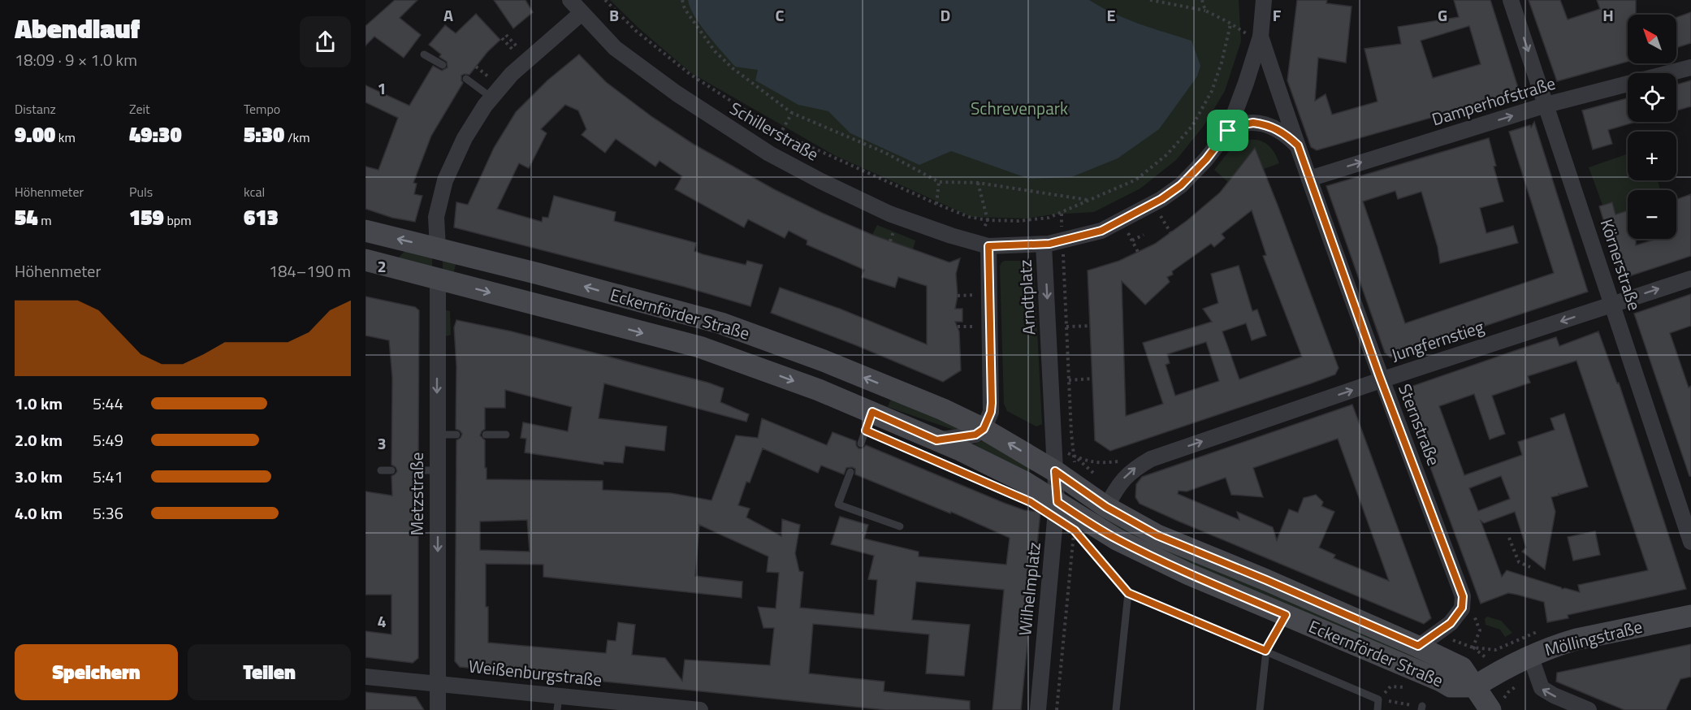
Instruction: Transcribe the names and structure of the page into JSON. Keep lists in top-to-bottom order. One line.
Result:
{"streets":{"main road":["Eckernförder Straße","Möllingstraße"],"street":["Damperhofstraße","Schillerstraße","Körnerstraße","Arndtplatz","Jungfernstieg","Sternstraße","Metzstraße","Wilhelmplatz","Weißenburgstraße"]},"crossings":[["Damperhofstraße","Körnerstraße"],["Damperhofstraße","Sternstraße"],["Schillerstraße","Arndtplatz"],["Körnerstraße","Jungfernstieg"],["Arndtplatz","Eckernförder Straße"],["Arndtplatz","Wilhelmplatz"],["Eckernförder Straße","Jungfernstieg"],["Eckernförder Straße","Sternstraße"],["Eckernförder Straße","Metzstraße"],["Eckernförder Straße","Wilhelmplatz"],["Eckernförder Straße","Möllingstraße"],["Jungfernstieg","Sternstraße"],["Metzstraße","Weißenburgstraße"]],"one_way":["Damperhofstraße","Metzstraße"],"parks":["Schrevenpark"],"north":"top left","page":{"heading":["Abendlauf","18:09 · 9 × 1.0 km"],"map_buttons":["+","−"],"stats":[["Distanz","9.00 km"],["Zeit","49:30"],["Tempo","5:30 /km"],["Höhenmeter","54 m"],["Puls","159 bpm"],["kcal","613"]],"chart":["Höhenmeter","184–190 m"],"list":[{"name":"1.0 km","note":"5:44"},{"name":"2.0 km","note":"5:49"},{"name":"3.0 km","note":"5:41"},{"name":"4.0 km","note":"5:36"}],"buttons":["Speichern","Teilen"]},"grid":{"columns":["A","B","C","D","E","F","G","H"],"rows":["1","2","3","4"]}}
